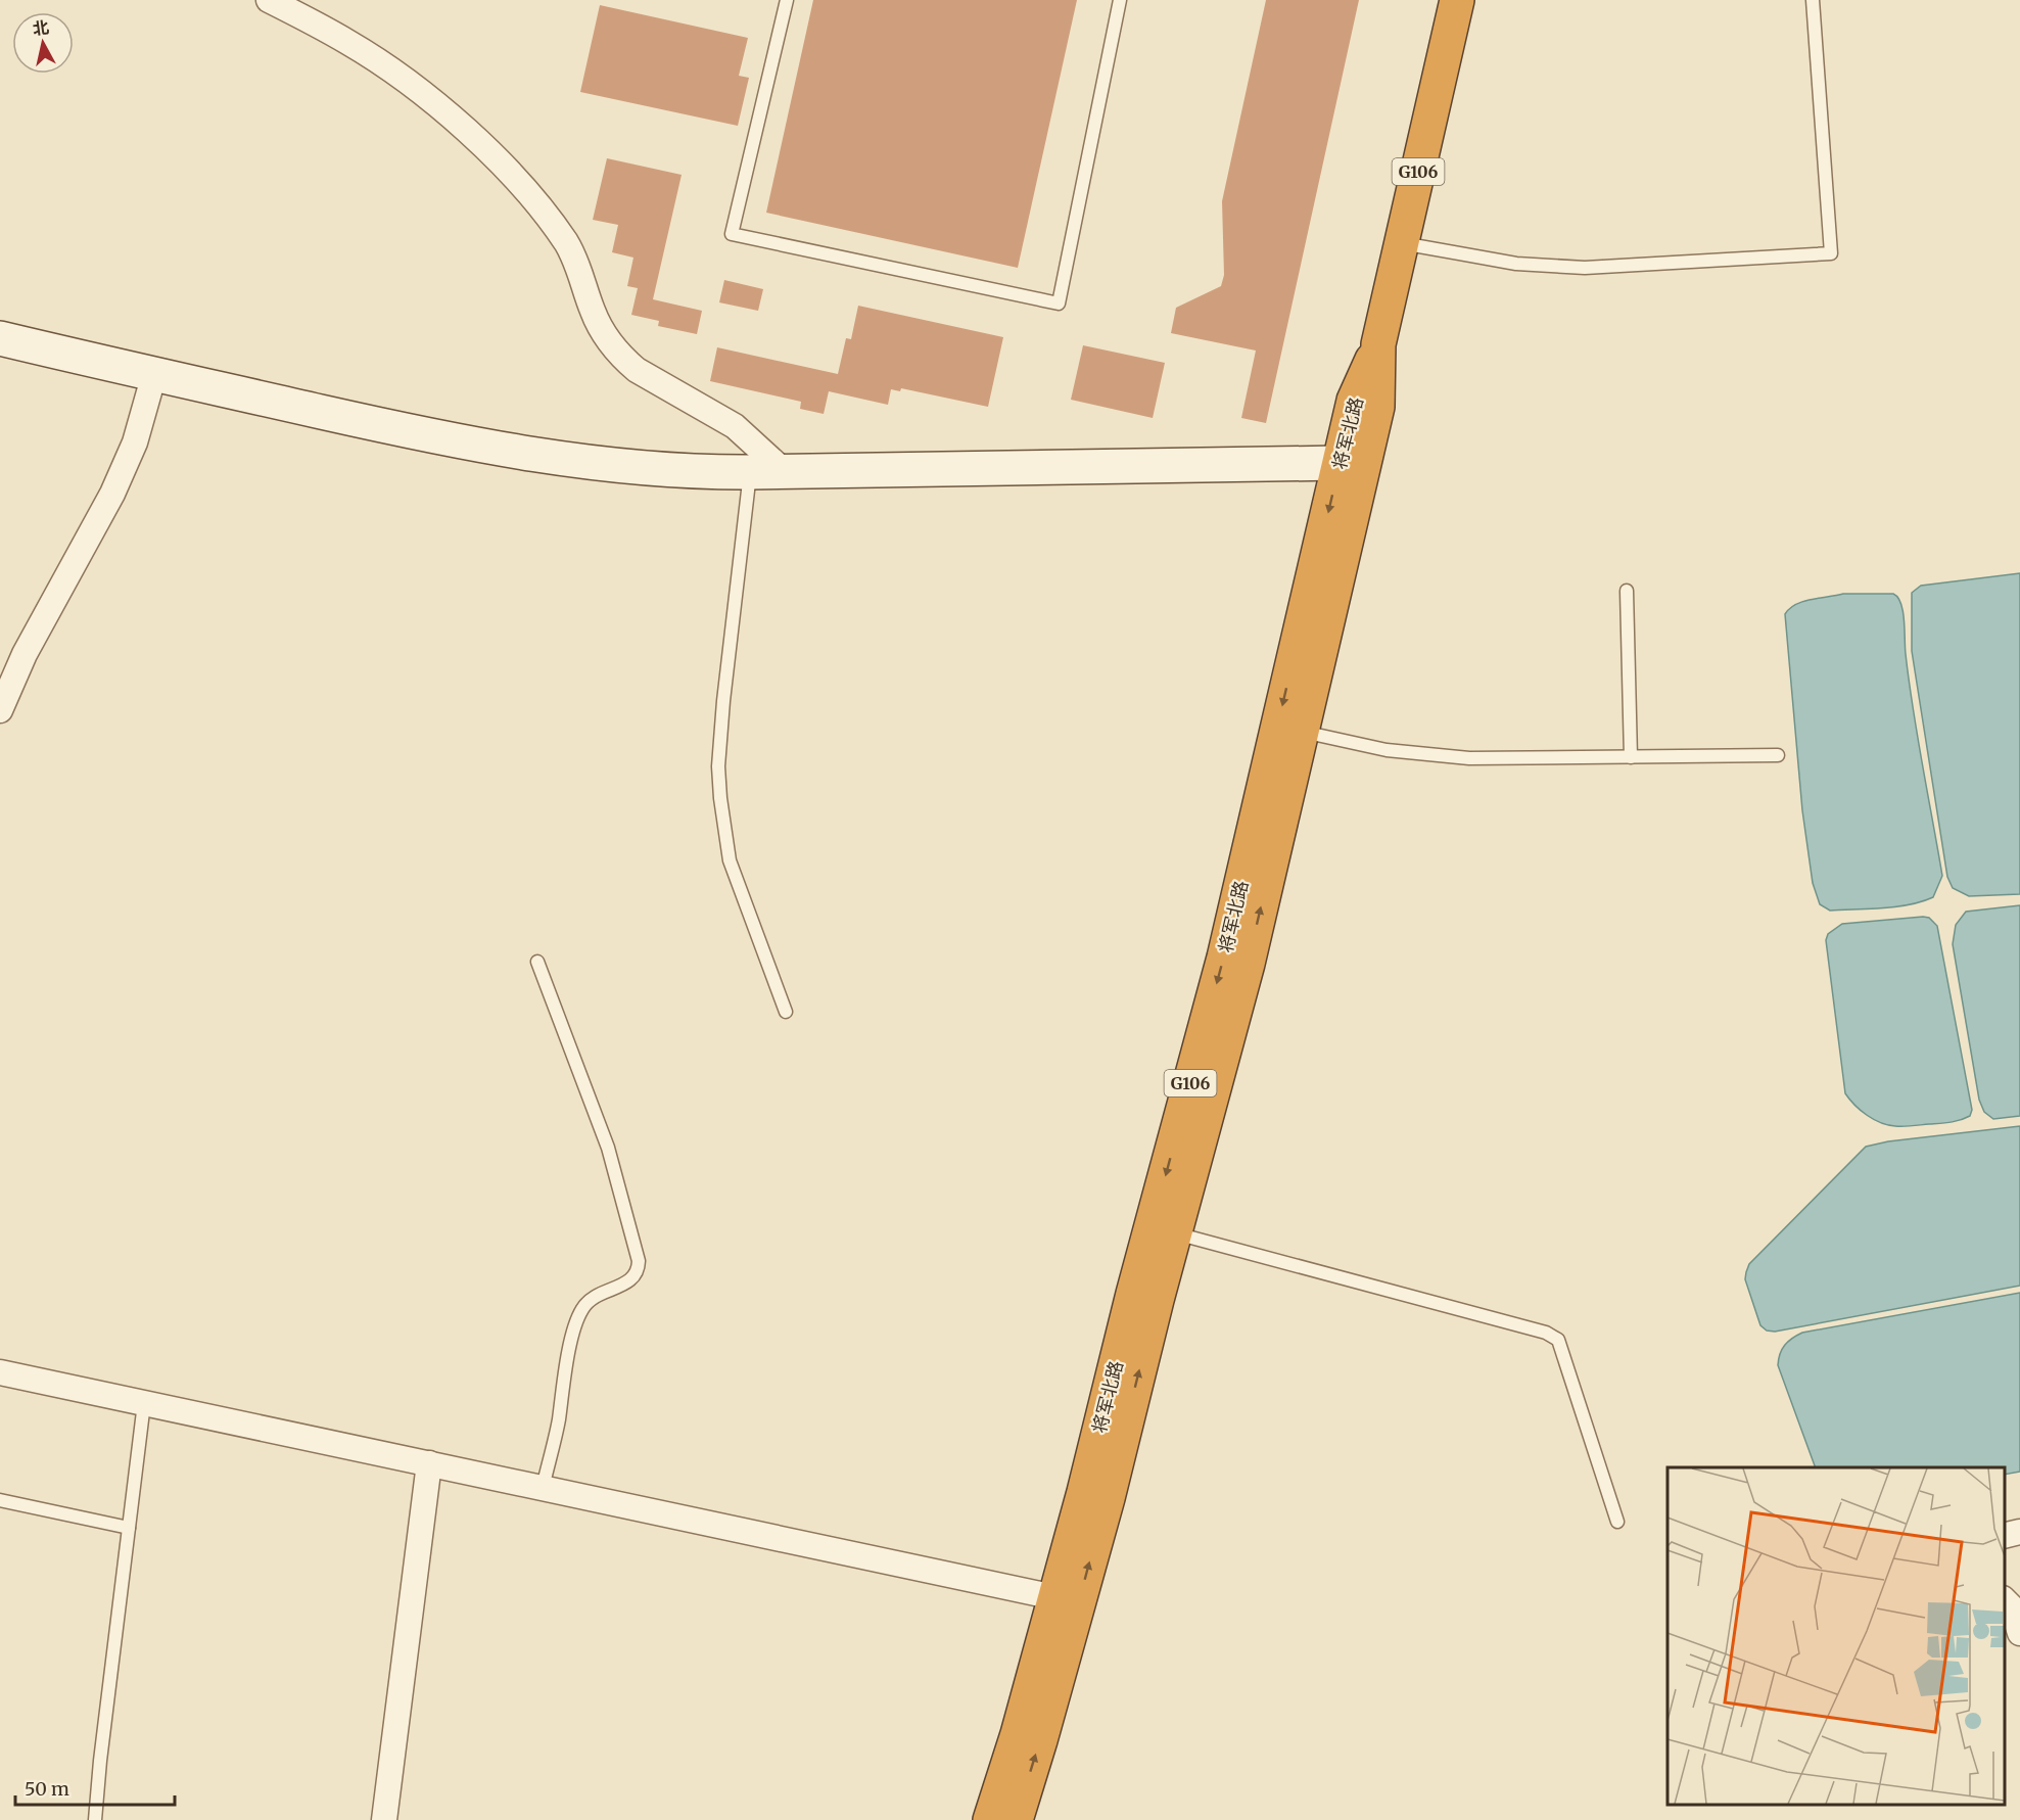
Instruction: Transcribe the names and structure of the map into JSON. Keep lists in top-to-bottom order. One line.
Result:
{"streets":{"highway":["G106","将军北路"]},"crossings":[["G106","将军北路"]],"scale_bar":"50 m","north":"top"}
